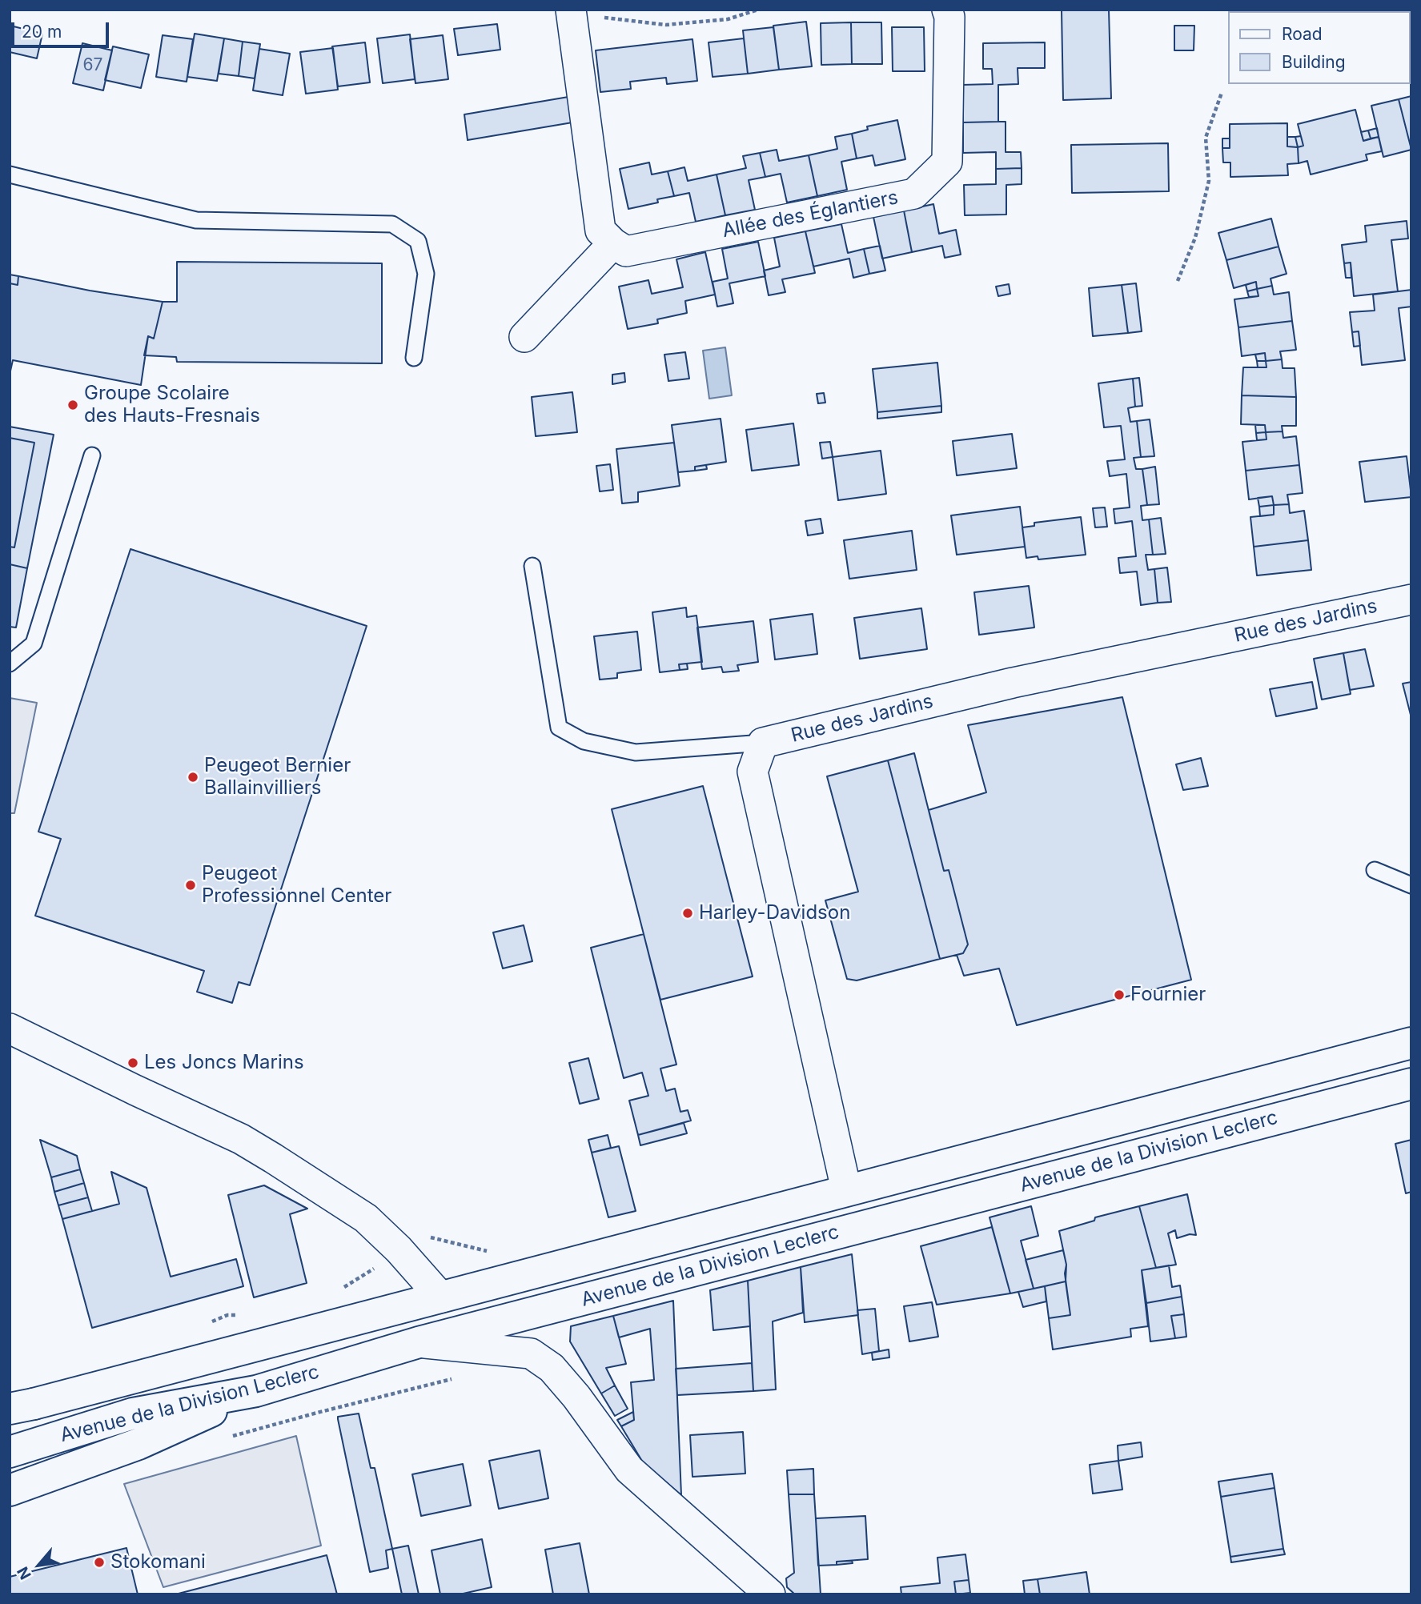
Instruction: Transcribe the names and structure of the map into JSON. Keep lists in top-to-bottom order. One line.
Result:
{"streets":{"main road":["Avenue de la Division Leclerc"],"street":["Allée des Églantiers","Rue des Jardins"]},"crossings":[["Rue des Jardins","Avenue de la Division Leclerc"]],"places":["Groupe Scolaire des Hauts-Fresnais","Peugeot Bernier Ballainvilliers","Peugeot Professionnel Center","Harley-Davidson","Fournier","Les Joncs Marins","Stokomani"],"house_numbers":["67"],"legend":["Road","Building"],"scale_bar":"20 m","north":"bottom left"}
